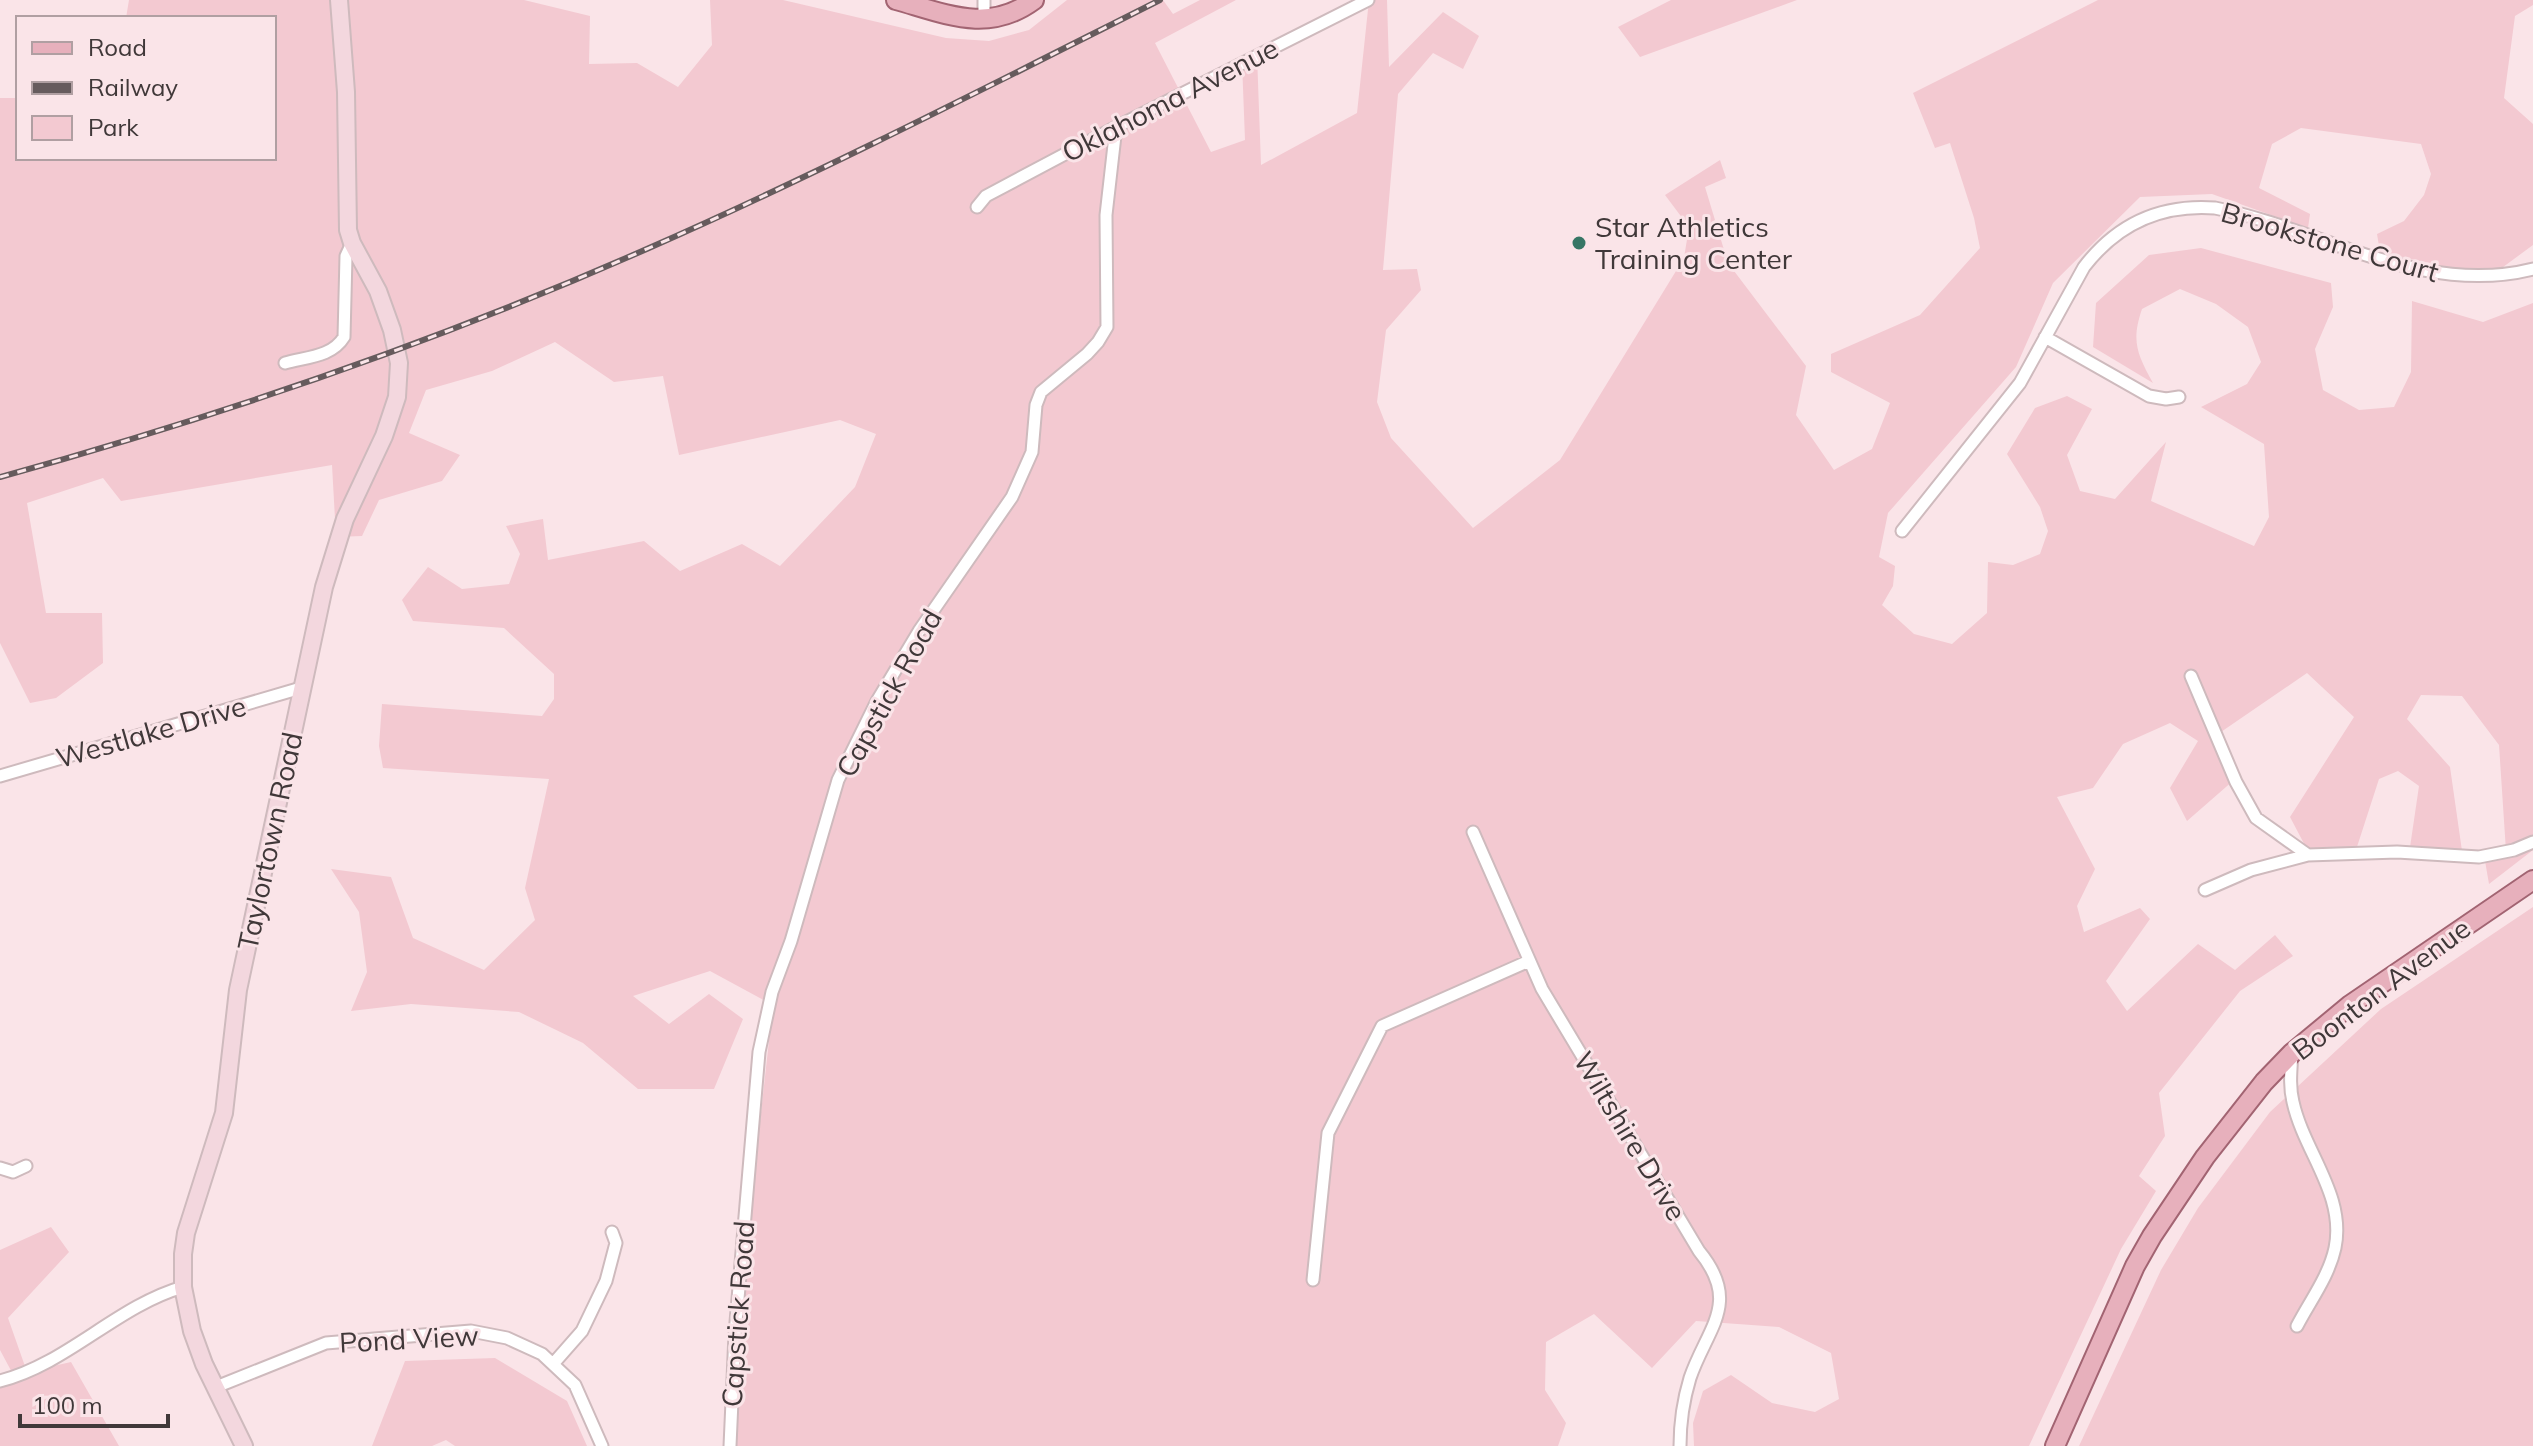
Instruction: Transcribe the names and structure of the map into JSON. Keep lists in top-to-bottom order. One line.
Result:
{"streets":{"main road":["Boonton Avenue"],"street":["Oklahoma Avenue","Brookstone Court","Capstick Road","Westlake Drive","Taylortown Road","Wiltshire Drive","Pond View"]},"crossings":[["Oklahoma Avenue","Capstick Road"],["Westlake Drive","Taylortown Road"],["Taylortown Road","Pond View"]],"places":["Star Athletics Training Center"],"legend":["Road","Railway","Park"],"scale_bar":"100 m"}
